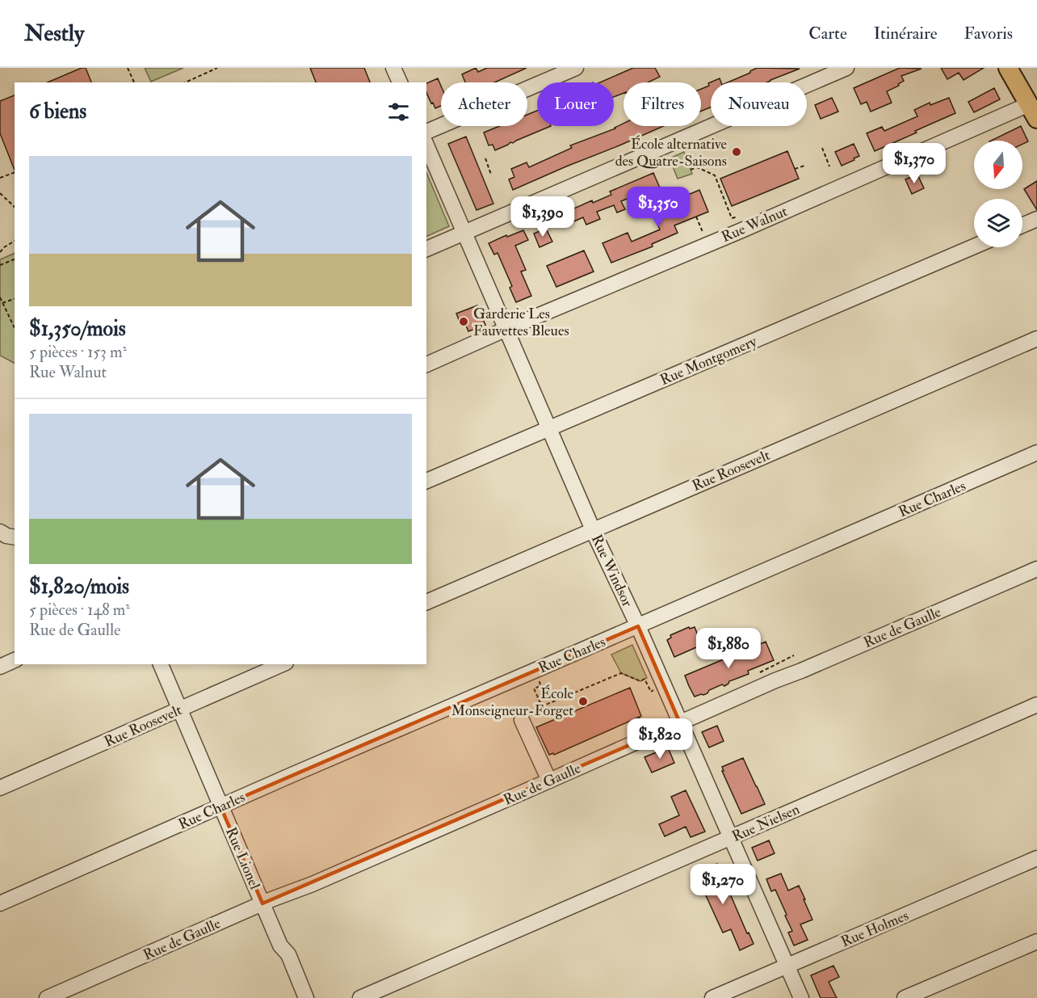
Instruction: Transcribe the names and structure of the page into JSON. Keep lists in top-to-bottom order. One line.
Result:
{"streets":{"street":["Rue Walnut","Rue Montgomery","Rue Roosevelt","Rue Charles","Rue Windsor","Rue de Gaulle","Rue Nielsen","Rue Lionel","Rue Holmes"]},"crossings":[["Rue Walnut","Rue Windsor"],["Rue Montgomery","Rue Windsor"],["Rue Roosevelt","Rue Windsor"],["Rue Roosevelt","Rue Lionel"],["Rue Charles","Rue Windsor"],["Rue Charles","Rue Lionel"],["Rue Windsor","Rue de Gaulle"],["Rue Windsor","Rue Nielsen"],["Rue Windsor","Rue Holmes"],["Rue de Gaulle","Rue Lionel"]],"places":["École alternative des Quatre-Saisons","Garderie Les Fauvettes Bleues","École Monseigneur-Forget"],"north":"bottom","page":{"header":"Nestly","nav":["Carte","Itinéraire","Favoris"],"chip":["Acheter","Louer","Filtres","Nouveau"],"heading":"6 biens","list":[{"name":"$1,350/mois","note":"5 pièces · 153 m² · Rue Walnut"},{"name":"$1,820/mois","note":"5 pièces · 148 m² · Rue de Gaulle"}],"price":["$1,370","$1,350","$1,390","$1,880","$1,820","$1,270"]}}
